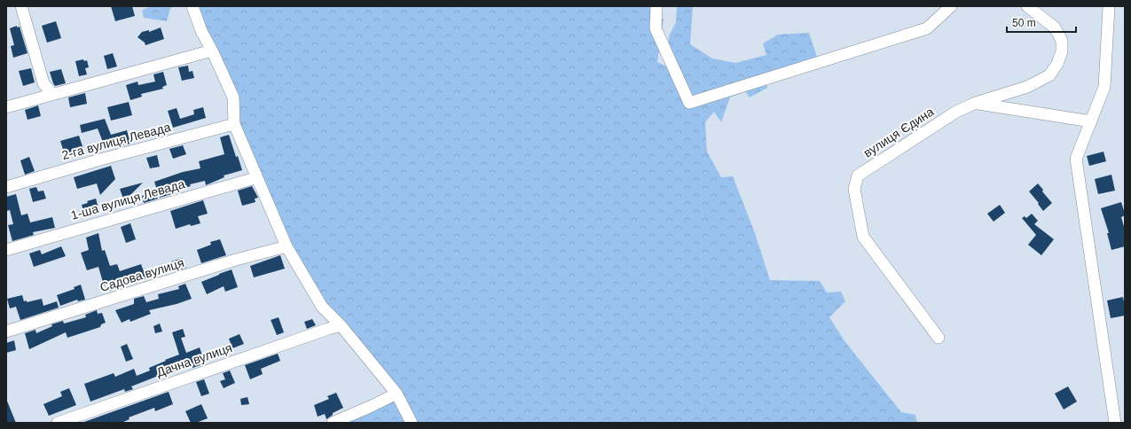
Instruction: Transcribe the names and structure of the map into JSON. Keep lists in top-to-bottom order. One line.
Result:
{"streets":{"street":["вулиця Єдина","2-га вулиця Левада","1-ша вулиця Левада","Садова вулиця","Дачна вулиця"]},"scale_bar":"50 m"}
